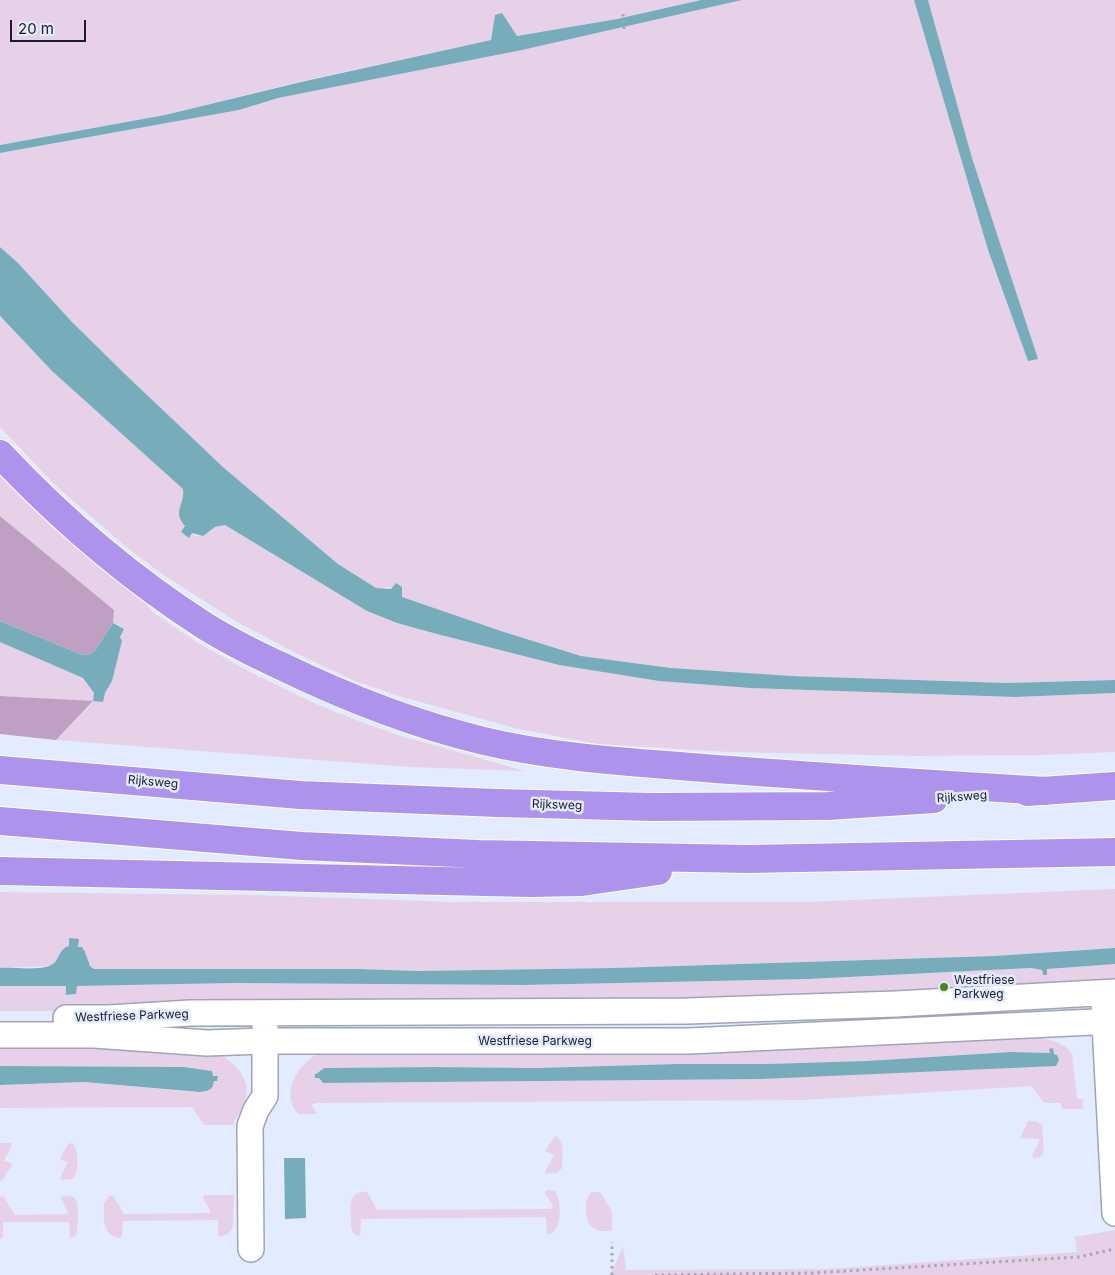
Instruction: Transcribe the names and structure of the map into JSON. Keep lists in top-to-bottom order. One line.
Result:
{"streets":{"highway":["Rijksweg"],"street":["Westfriese Parkweg"]},"places":["Westfriese Parkweg"],"scale_bar":"20 m"}
